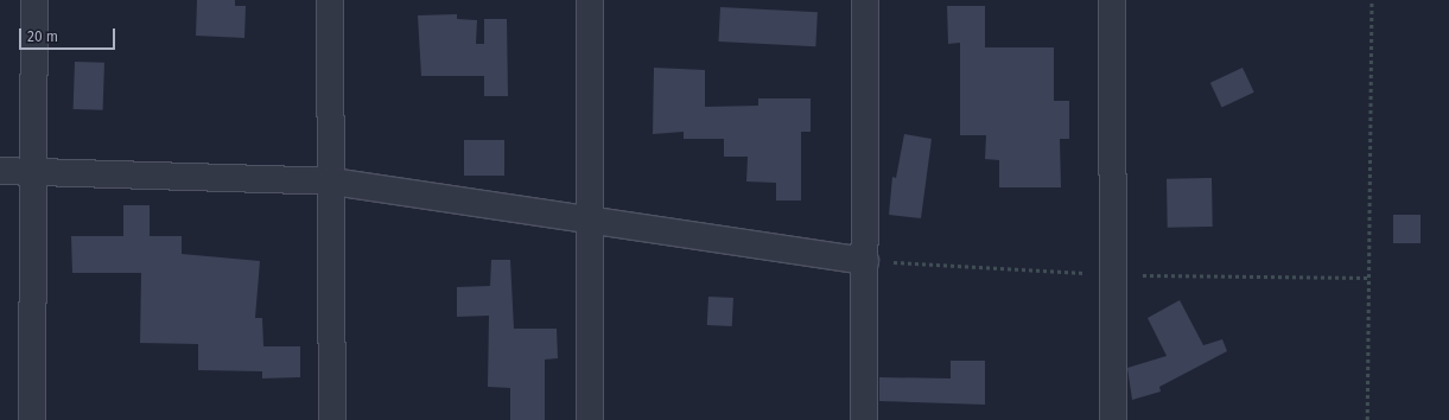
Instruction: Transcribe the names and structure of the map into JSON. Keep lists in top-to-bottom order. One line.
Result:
{"scale_bar":"20 m"}
